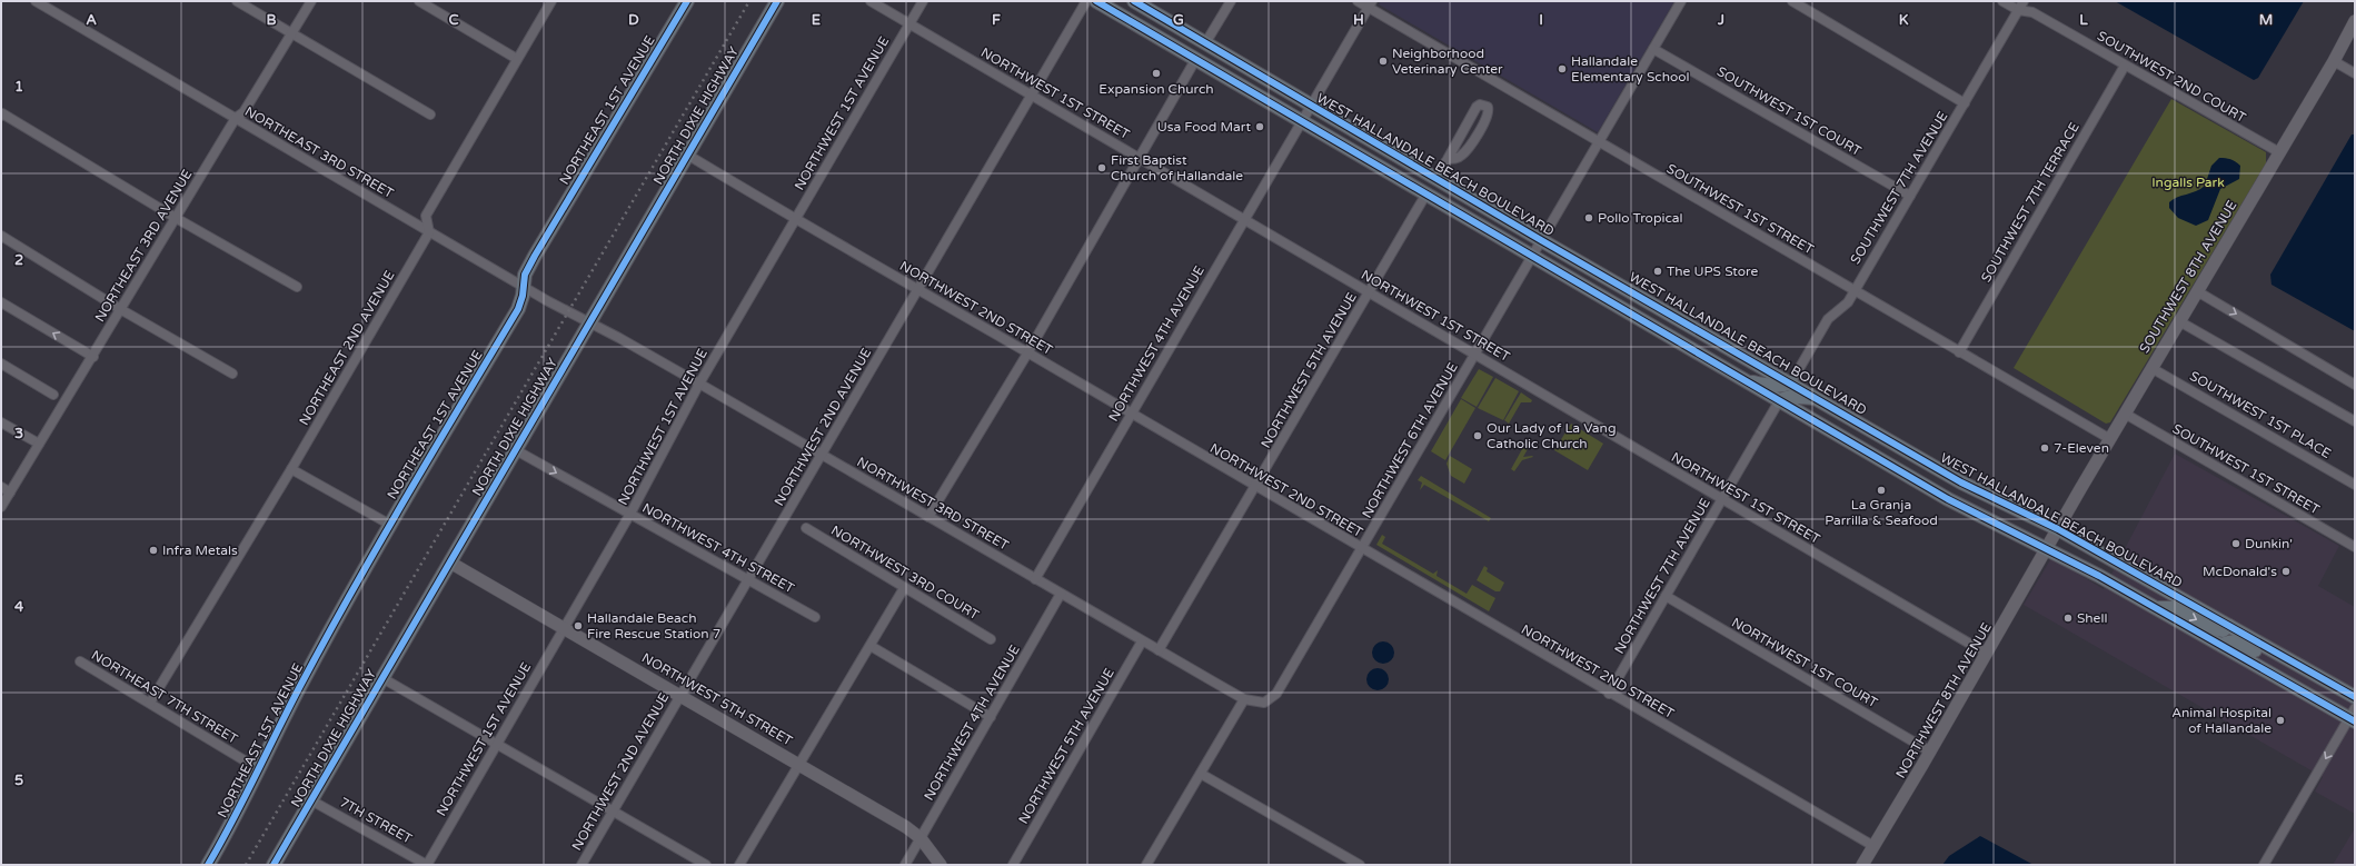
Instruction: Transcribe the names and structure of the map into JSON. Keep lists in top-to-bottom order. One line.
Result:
{"streets":{"main road":["NORTHEAST 1ST AVENUE","NORTH DIXIE HIGHWAY","WEST HALLANDALE BEACH BOULEVARD"],"street":["SOUTHWEST 2ND COURT","NORTHWEST 1ST STREET","SOUTHWEST 1ST COURT","NORTHWEST 1ST AVENUE","NORTHEAST 3RD STREET","SOUTHWEST 7TH AVENUE","SOUTHWEST 7TH TERRACE","SOUTHWEST 1ST STREET","NORTHEAST 3RD AVENUE","SOUTHWEST 8TH AVENUE","NORTHWEST 2ND STREET","NORTHWEST 4TH AVENUE","NORTHEAST 2ND AVENUE","NORTHWEST 5TH AVENUE","SOUTHWEST 1ST PLACE","NORTHWEST 2ND AVENUE","NORTHWEST 6TH AVENUE","NORTHWEST 3RD STREET","NORTHWEST 4TH STREET","NORTHWEST 3RD COURT","NORTHWEST 7TH AVENUE","NORTHWEST 1ST COURT","NORTHEAST 7TH STREET","NORTHWEST 5TH STREET","NORTHWEST 8TH AVENUE","7TH STREET"]},"crossings":[["SOUTHWEST 2ND COURT","SOUTHWEST 7TH AVENUE"],["SOUTHWEST 2ND COURT","SOUTHWEST 7TH TERRACE"],["SOUTHWEST 2ND COURT","SOUTHWEST 8TH AVENUE"],["NORTHWEST 1ST STREET","NORTHWEST 1ST AVENUE"],["NORTHWEST 1ST STREET","NORTHWEST 4TH AVENUE"],["NORTHWEST 1ST STREET","NORTHWEST 5TH AVENUE"],["NORTHWEST 1ST STREET","NORTHWEST 2ND AVENUE"],["NORTHWEST 1ST STREET","NORTHWEST 6TH AVENUE"],["NORTHWEST 1ST STREET","NORTHWEST 7TH AVENUE"],["NORTHWEST 1ST STREET","NORTHWEST 8TH AVENUE"],["NORTHEAST 1ST AVENUE","NORTHEAST 3RD STREET"],["NORTHEAST 1ST AVENUE","NORTHEAST 7TH STREET"],["SOUTHWEST 1ST COURT","SOUTHWEST 7TH AVENUE"],["SOUTHWEST 1ST COURT","NORTHWEST 6TH AVENUE"],["NORTHWEST 1ST AVENUE","NORTHWEST 2ND STREET"],["NORTHWEST 1ST AVENUE","NORTHWEST 3RD STREET"],["NORTHWEST 1ST AVENUE","NORTHWEST 4TH STREET"],["NORTHWEST 1ST AVENUE","NORTHWEST 5TH STREET"],["NORTHWEST 1ST AVENUE","7TH STREET"],["NORTH DIXIE HIGHWAY","NORTHEAST 3RD STREET"],["NORTH DIXIE HIGHWAY","NORTHWEST 2ND STREET"],["NORTH DIXIE HIGHWAY","NORTHWEST 3RD STREET"],["NORTH DIXIE HIGHWAY","NORTHWEST 4TH STREET"],["NORTH DIXIE HIGHWAY","NORTHWEST 5TH STREET"],["NORTH DIXIE HIGHWAY","7TH STREET"],["NORTHEAST 3RD STREET","NORTHEAST 3RD AVENUE"],["NORTHEAST 3RD STREET","NORTHEAST 2ND AVENUE"],["NORTHEAST 3RD STREET","NORTHWEST 3RD STREET"],["WEST HALLANDALE BEACH BOULEVARD","SOUTHWEST 7TH AVENUE"],["WEST HALLANDALE BEACH BOULEVARD","SOUTHWEST 8TH AVENUE"],["WEST HALLANDALE BEACH BOULEVARD","NORTHWEST 4TH AVENUE"],["WEST HALLANDALE BEACH BOULEVARD","NORTHWEST 6TH AVENUE"],["SOUTHWEST 7TH AVENUE","SOUTHWEST 1ST STREET"],["SOUTHWEST 7TH TERRACE","SOUTHWEST 1ST STREET"],["SOUTHWEST 1ST STREET","SOUTHWEST 8TH AVENUE"],["SOUTHWEST 1ST STREET","NORTHWEST 4TH AVENUE"],["SOUTHWEST 1ST STREET","NORTHWEST 6TH AVENUE"],["SOUTHWEST 8TH AVENUE","SOUTHWEST 1ST PLACE"],["SOUTHWEST 8TH AVENUE","NORTHWEST 8TH AVENUE"],["NORTHWEST 2ND STREET","NORTHWEST 4TH AVENUE"],["NORTHWEST 2ND STREET","NORTHWEST 5TH AVENUE"],["NORTHWEST 2ND STREET","NORTHWEST 2ND AVENUE"],["NORTHWEST 2ND STREET","NORTHWEST 6TH AVENUE"],["NORTHWEST 2ND STREET","NORTHWEST 7TH AVENUE"],["NORTHWEST 2ND STREET","NORTHWEST 8TH AVENUE"],["NORTHWEST 4TH AVENUE","NORTHWEST 3RD STREET"],["NORTHWEST 4TH AVENUE","NORTHWEST 5TH STREET"],["NORTHEAST 2ND AVENUE","NORTHEAST 7TH STREET"],["NORTHWEST 5TH AVENUE","NORTHWEST 3RD STREET"],["NORTHWEST 2ND AVENUE","NORTHWEST 3RD STREET"],["NORTHWEST 2ND AVENUE","NORTHWEST 4TH STREET"],["NORTHWEST 2ND AVENUE","NORTHWEST 5TH STREET"],["NORTHWEST 6TH AVENUE","NORTHWEST 3RD STREET"],["NORTHWEST 7TH AVENUE","NORTHWEST 1ST COURT"],["NORTHWEST 1ST COURT","NORTHWEST 8TH AVENUE"]],"one_way":["NORTHWEST 4TH STREET"],"parks":["Ingalls Park"],"places":["Neighborhood Veterinary Center","Hallandale Elementary School","Expansion Church","Usa Food Mart","First Baptist Church of Hallandale","Pollo Tropical","The UPS Store","Our Lady of La Vang Catholic Church","7-Eleven","La Granja Parrilla & Seafood","Dunkin'","Infra Metals","McDonald's","Shell","Hallandale Beach Fire Rescue Station 7","Animal Hospital of Hallandale"],"grid":{"columns":["A","B","C","D","E","F","G","H","I","J","K","L","M"],"rows":["1","2","3","4","5"]}}
